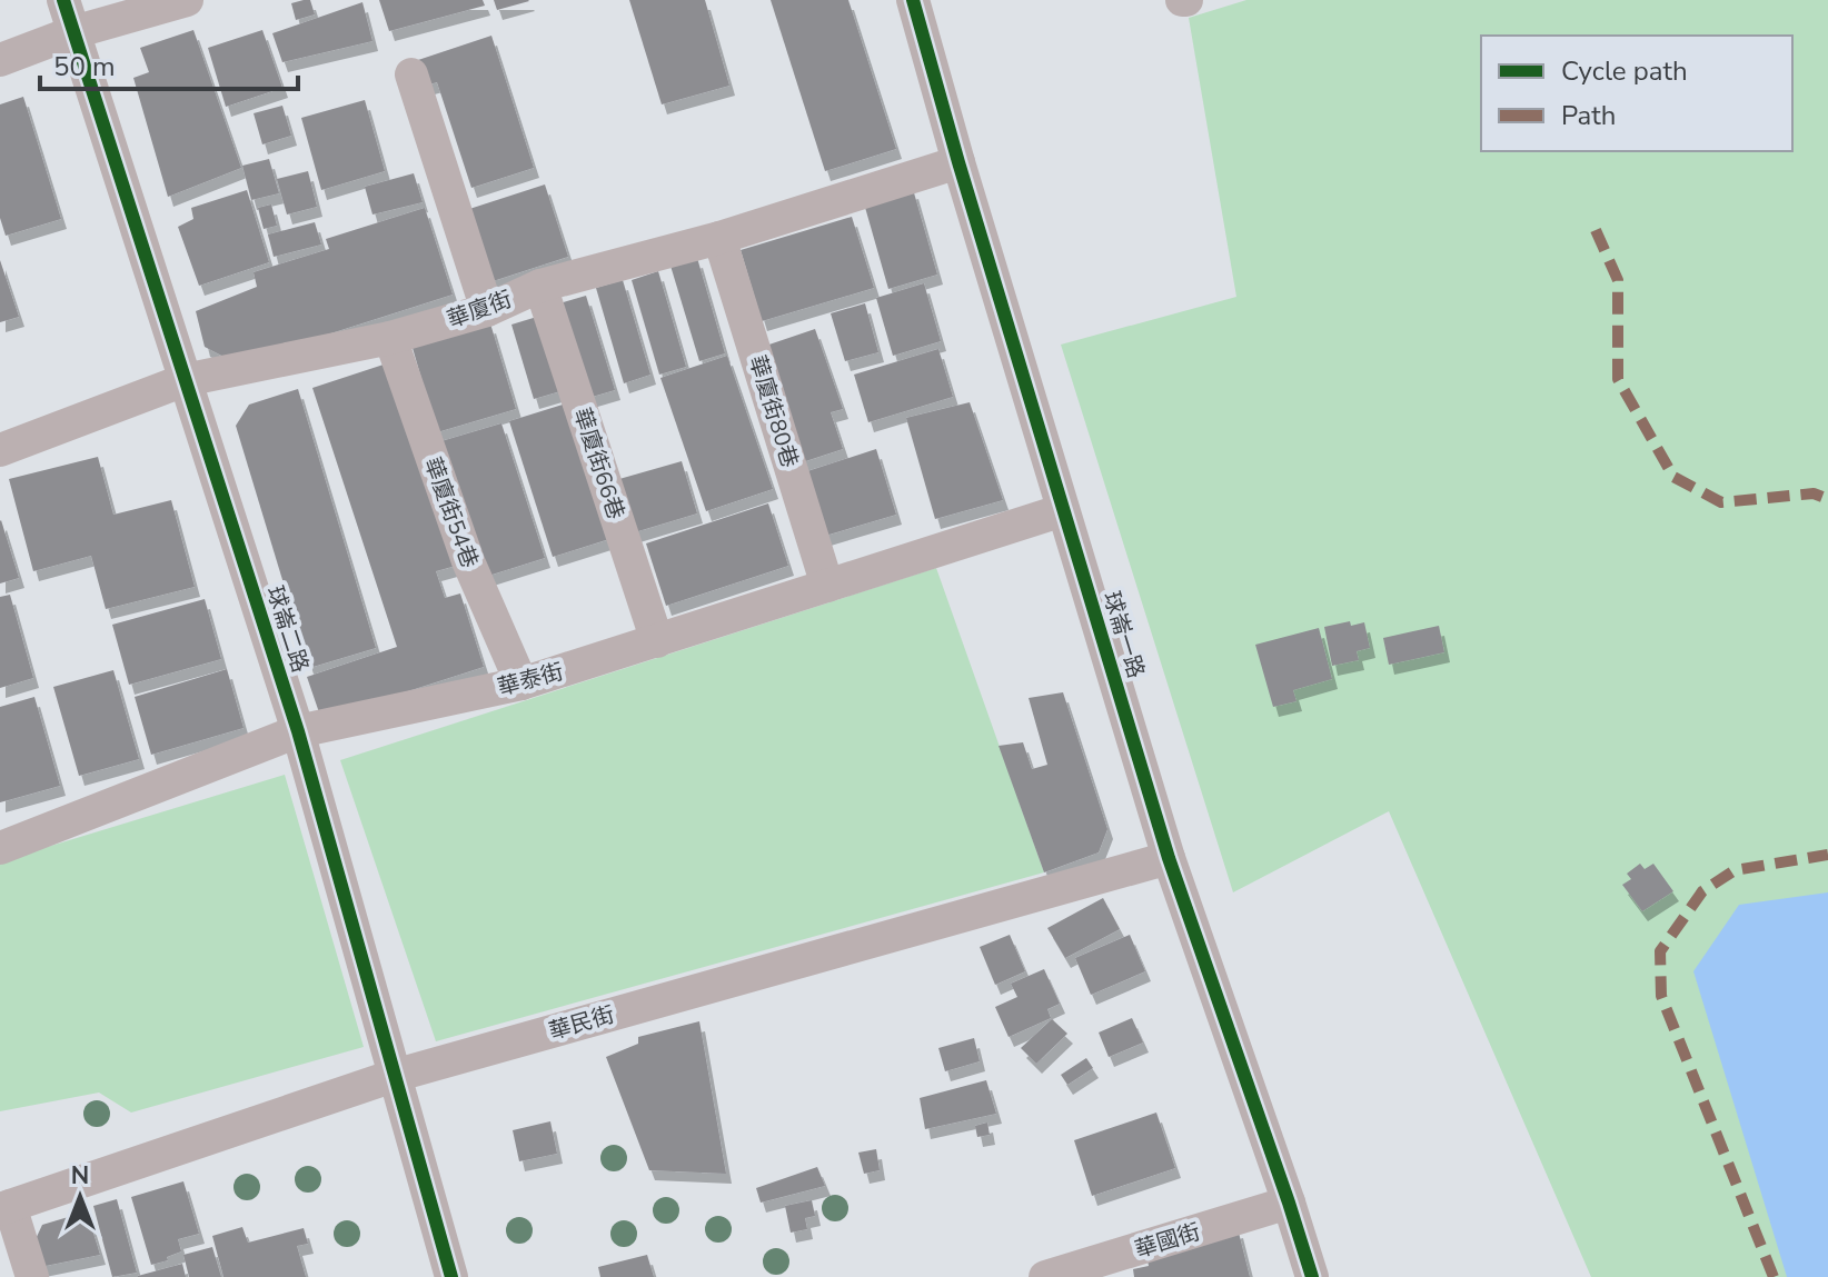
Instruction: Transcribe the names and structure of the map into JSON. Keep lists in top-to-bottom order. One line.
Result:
{"streets":{"street":["華廈街","華廈街80巷","華廈街66巷","華廈街54巷","球崙二路","球崙一路","華泰街","華民街","華國街"]},"crossings":[["華廈街","華廈街80巷"],["華廈街","華廈街66巷"],["華廈街","華廈街54巷"],["華廈街","球崙二路"],["華廈街","球崙一路"],["華廈街80巷","華泰街"],["華廈街66巷","華泰街"],["華廈街54巷","華泰街"],["球崙二路","華泰街"],["球崙二路","華民街"],["球崙一路","華泰街"],["球崙一路","華民街"],["球崙一路","華國街"]],"legend":["Cycle path","Path"],"scale_bar":"50 m","north":"top"}
